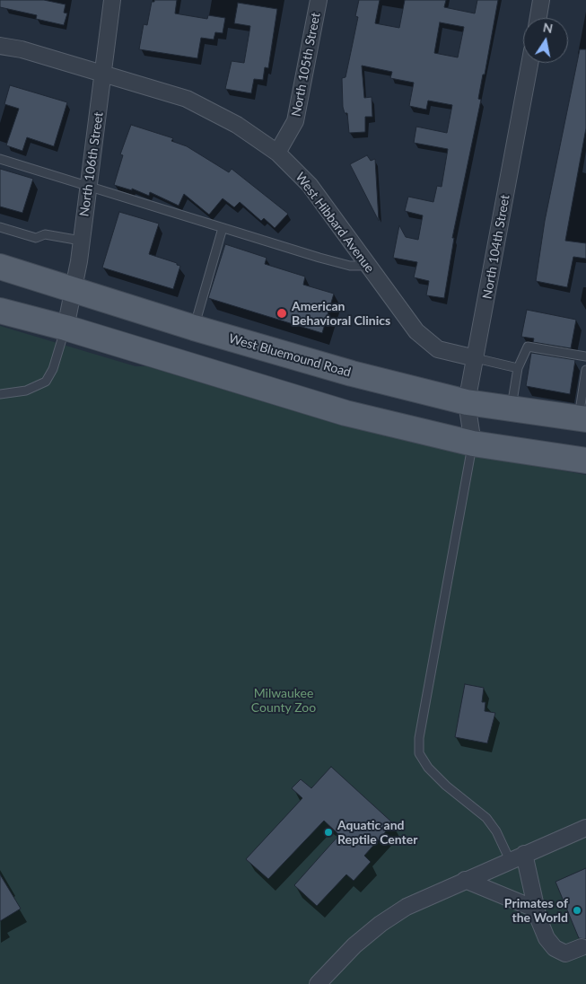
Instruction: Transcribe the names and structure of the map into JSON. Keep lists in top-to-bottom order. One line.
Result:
{"streets":{"main road":["West Bluemound Road"],"street":["North 105th Street","North 106th Street","West Hibbard Avenue","North 104th Street"]},"crossings":[["North 105th Street","West Hibbard Avenue"],["North 106th Street","West Hibbard Avenue"],["North 106th Street","West Bluemound Road"],["West Hibbard Avenue","North 104th Street"],["North 104th Street","West Bluemound Road"]],"parks":["Milwaukee County Zoo"],"places":["American Behavioral Clinics","Aquatic and Reptile Center","Primates of the World"],"north":"top"}
